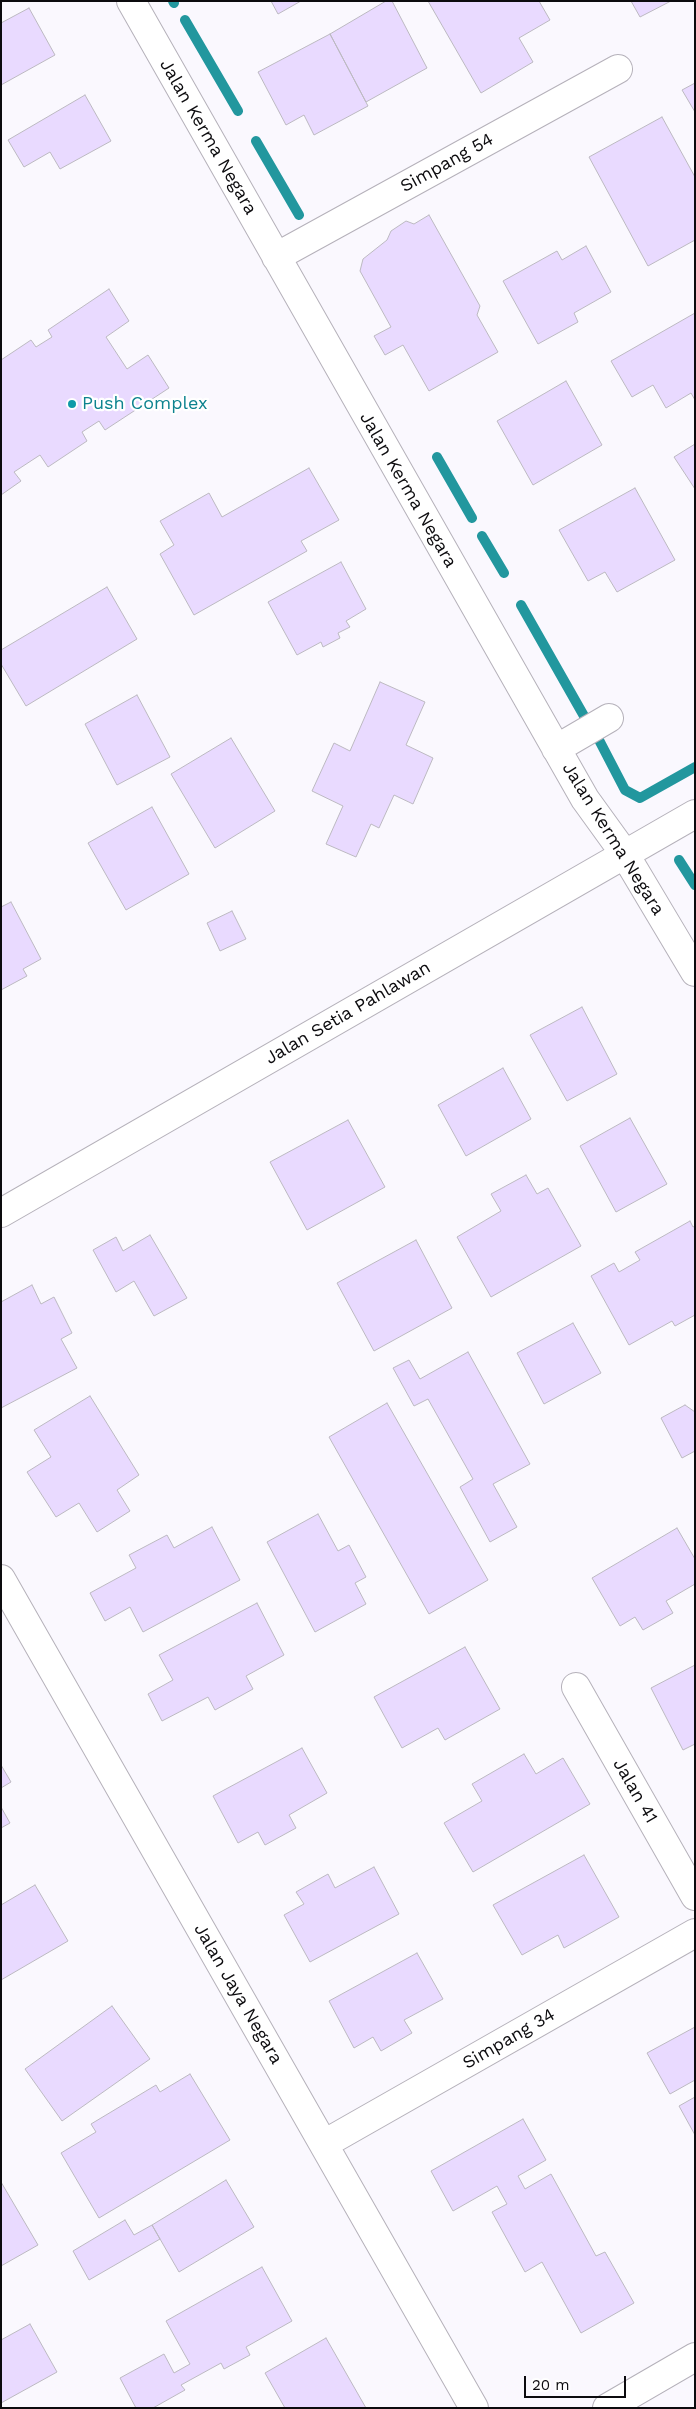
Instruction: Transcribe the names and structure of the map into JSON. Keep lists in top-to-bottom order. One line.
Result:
{"streets":{"street":["Jalan Kerma Negara","Simpang 54","Jalan Setia Pahlawan","Jalan 41","Jalan Jaya Negara","Simpang 34"]},"crossings":[["Jalan Kerma Negara","Simpang 54"],["Jalan Kerma Negara","Jalan Setia Pahlawan"],["Jalan Jaya Negara","Simpang 34"]],"places":["Push Complex"],"scale_bar":"20 m"}
